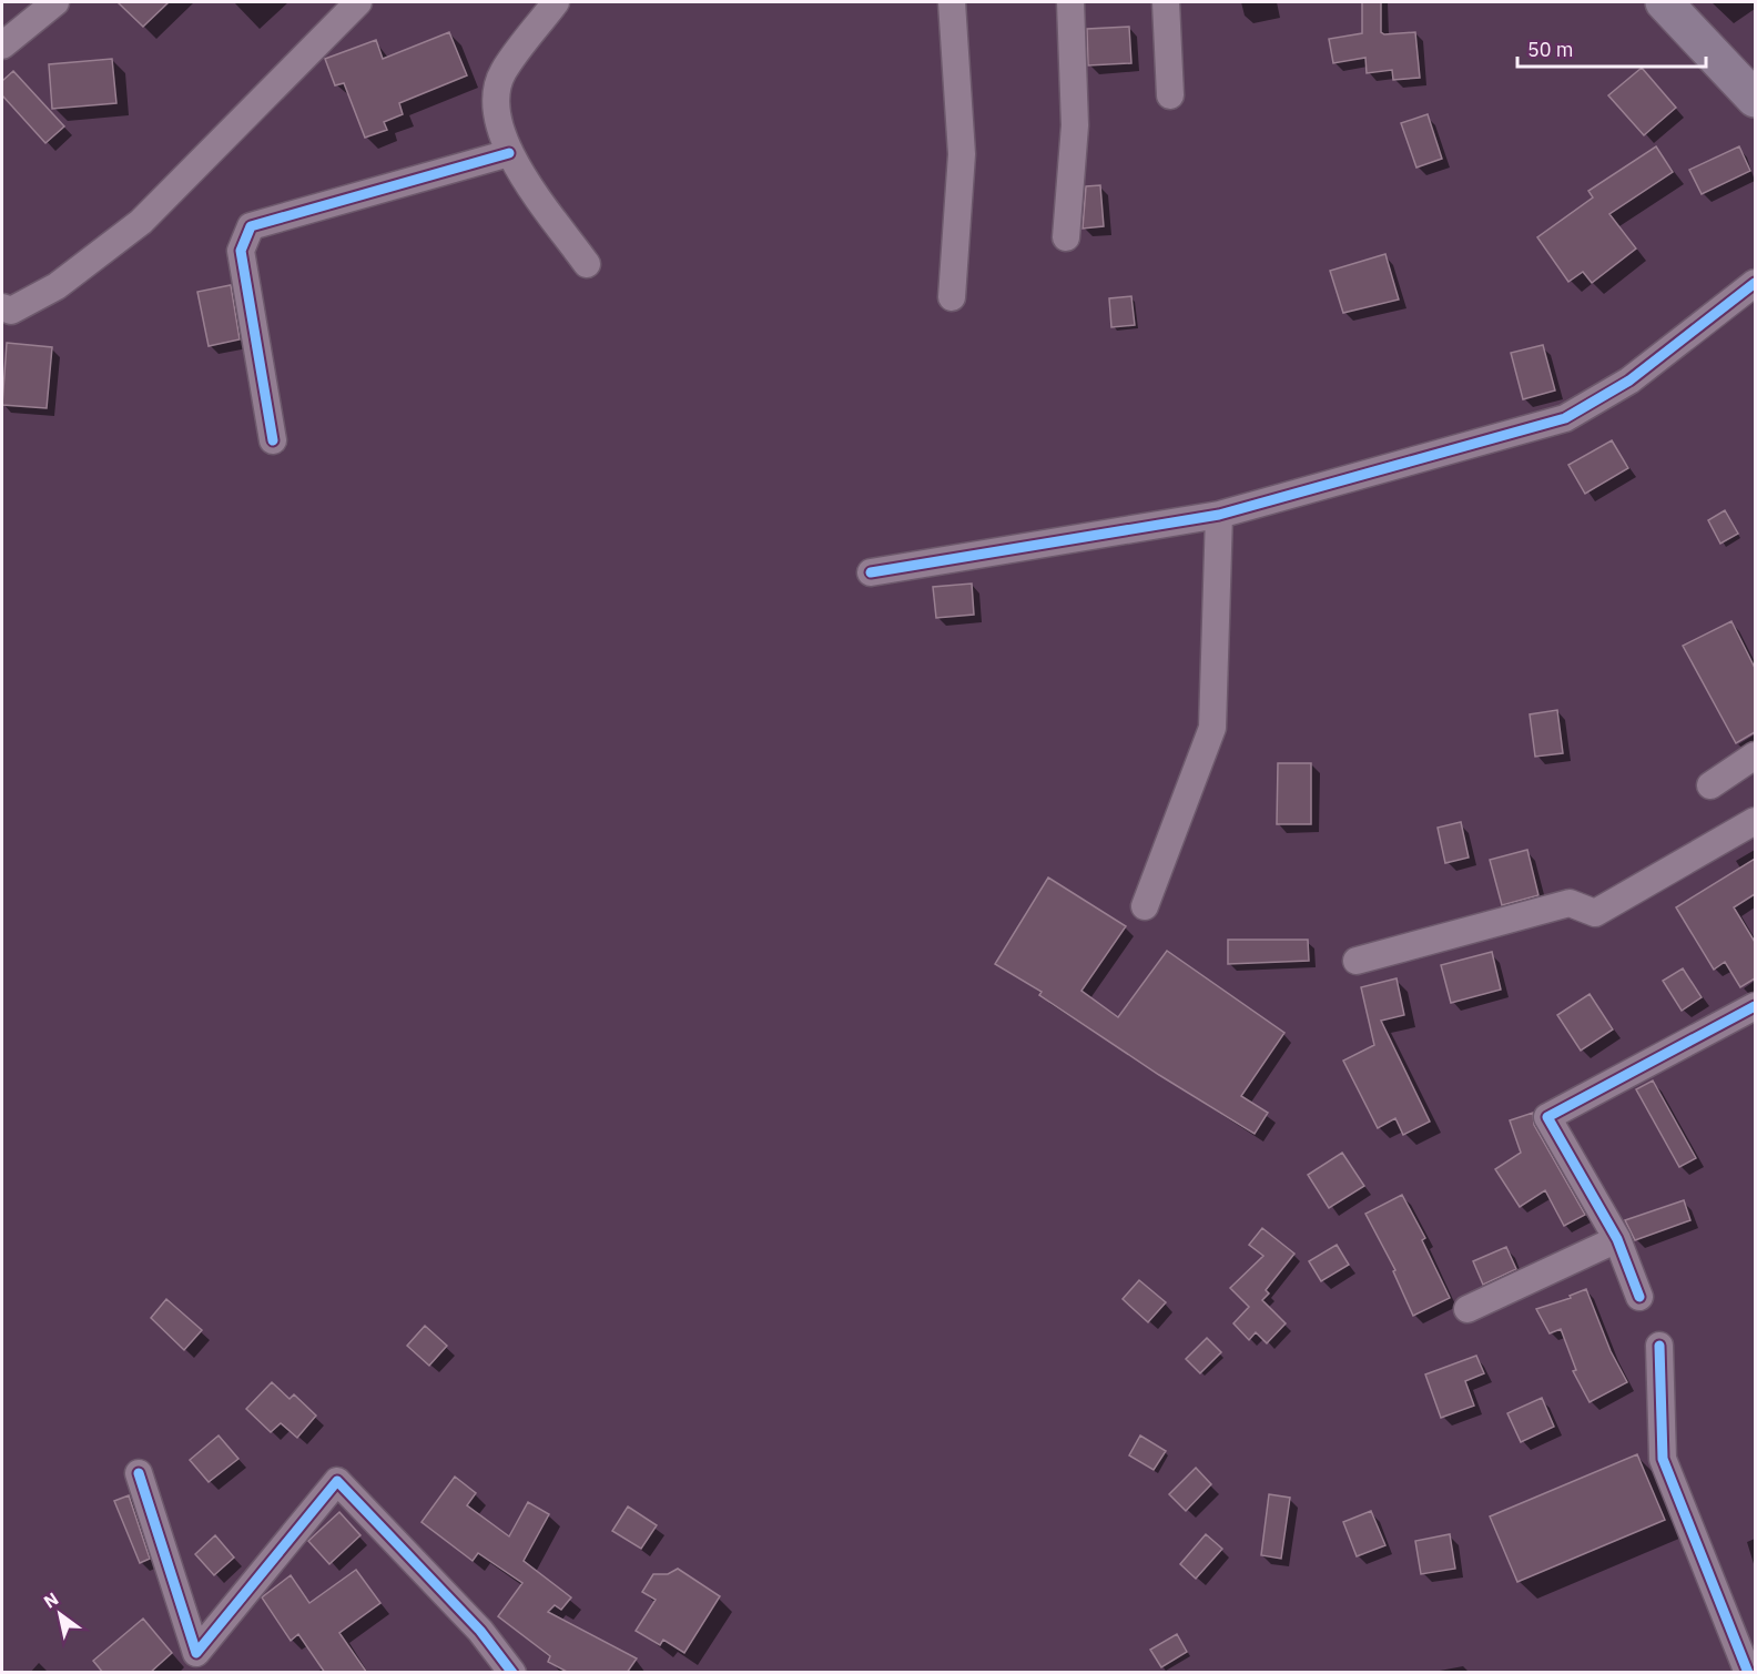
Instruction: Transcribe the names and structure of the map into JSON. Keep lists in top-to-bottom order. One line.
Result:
{"scale_bar":"50 m","north":"top left"}
